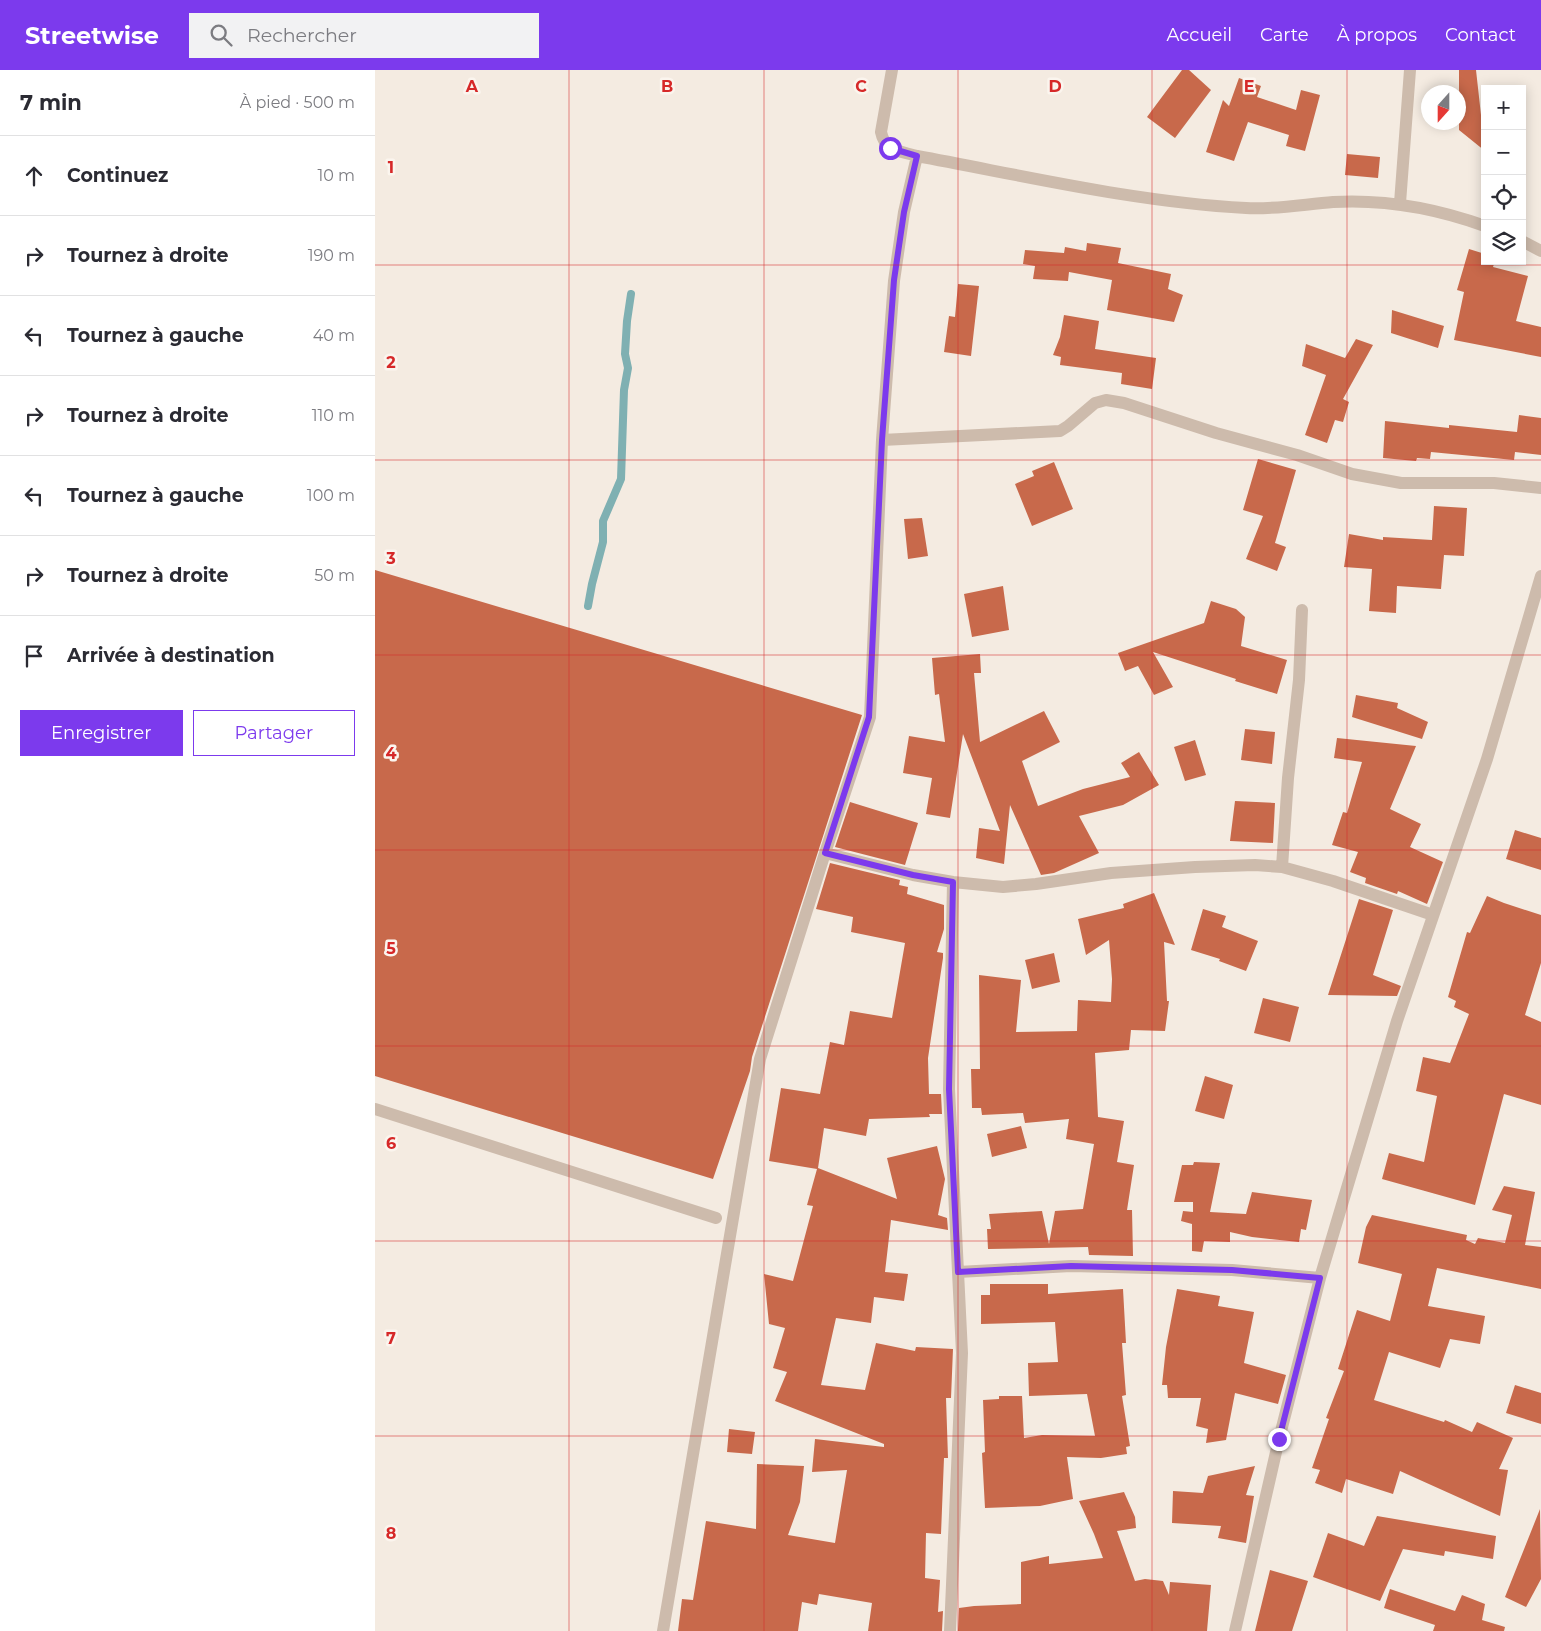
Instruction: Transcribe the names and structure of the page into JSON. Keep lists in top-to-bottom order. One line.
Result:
{"north":"bottom","page":{"header":"Streetwise","search":"Rechercher","nav":["Accueil","Carte","À propos","Contact"],"heading":["7 min","À pied · 500 m"],"map_buttons":["+","−"],"list":[["Continuez","10 m"],["Tournez à droite","190 m"],["Tournez à gauche","40 m"],["Tournez à droite","110 m"],["Tournez à gauche","100 m"],["Tournez à droite","50 m"],"Arrivée à destination"],"buttons":["Enregistrer","Partager"]},"grid":{"columns":["A","B","C","D","E"],"rows":["1","2","3","4","5","6","7","8"]}}
